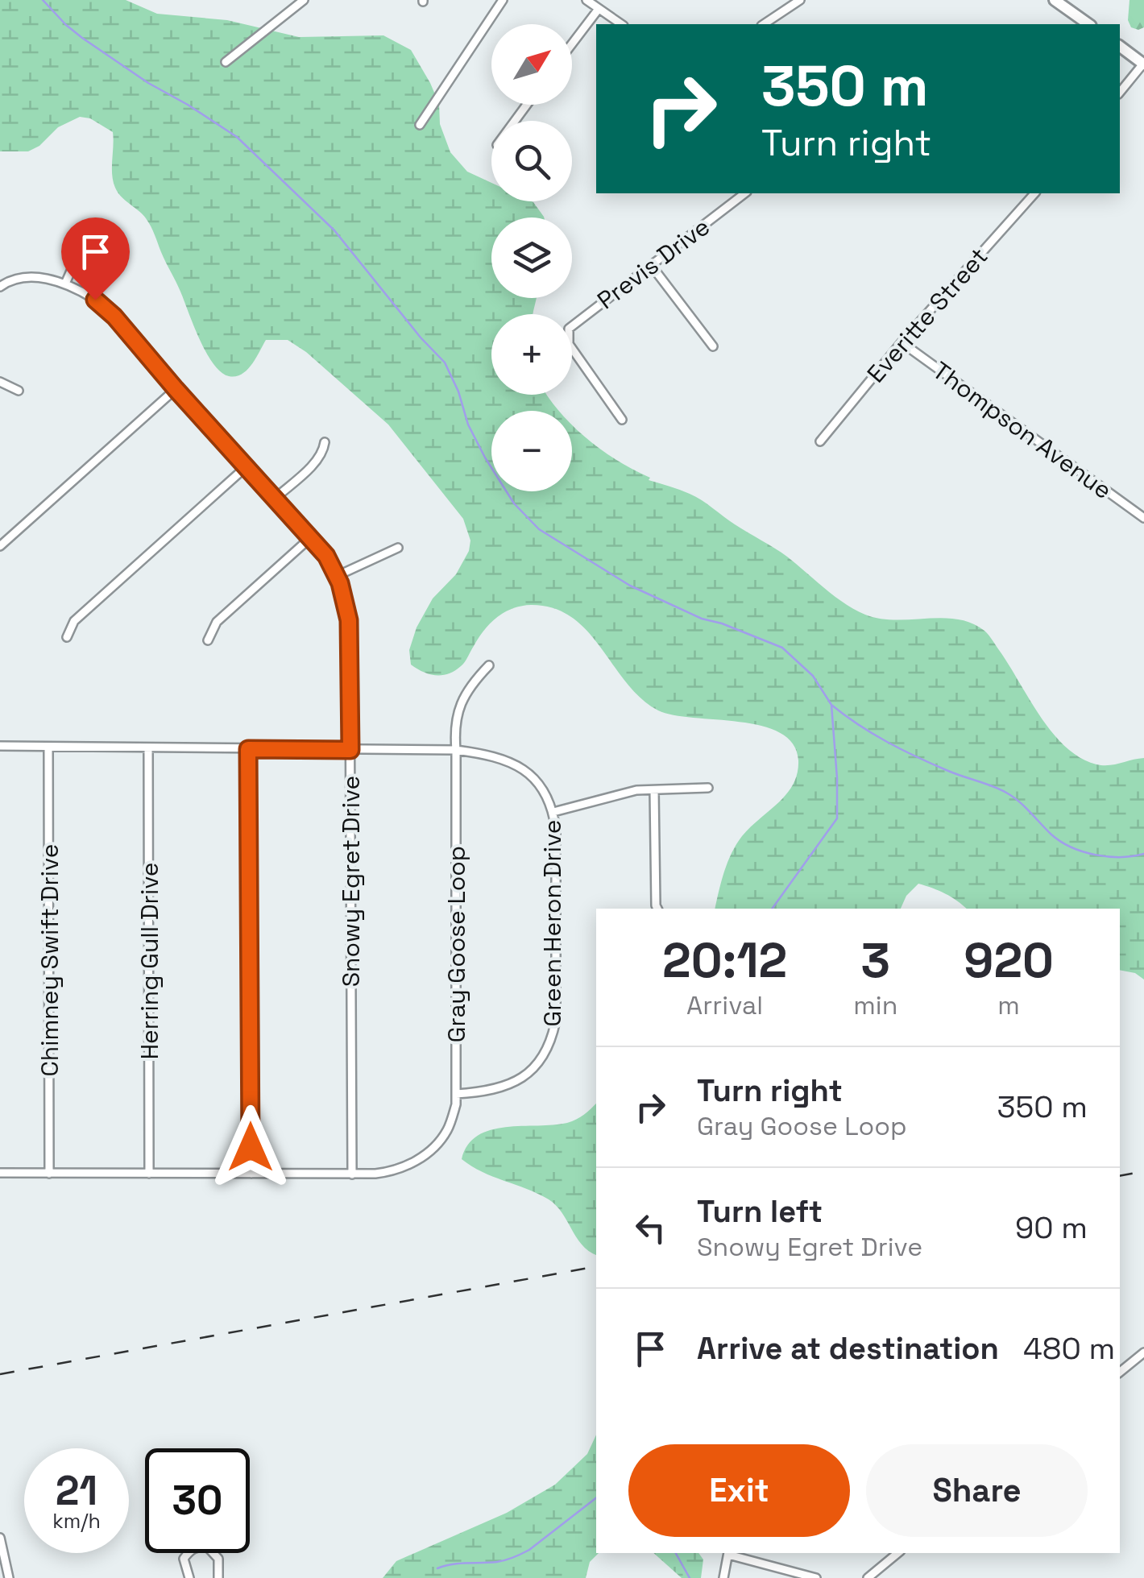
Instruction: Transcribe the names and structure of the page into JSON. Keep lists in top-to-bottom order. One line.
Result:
{"streets":{"street":["Previs Drive","Everitte Street","Thompson Avenue","Snowy Egret Drive","Green Heron Drive","Gray Goose Loop","Chimney Swift Drive","Herring Gull Drive"]},"crossings":[["Everitte Street","Thompson Avenue"],["Snowy Egret Drive","Gray Goose Loop"],["Green Heron Drive","Gray Goose Loop"],["Gray Goose Loop","Chimney Swift Drive"],["Gray Goose Loop","Herring Gull Drive"]],"north":"top right","page":{"map_buttons":["+","−"],"turn":["350 m","Turn right"],"eta":["20:12","Arrival","3","min","920","m"],"list":[{"name":"Turn right","note":"Gray Goose Loop","value":"350 m"},{"name":"Turn left","note":"Snowy Egret Drive","value":"90 m"},{"name":"Arrive at destination","value":"480 m"}],"buttons":["Exit","Share"],"speed":"21 km/h","limit":"30"}}
